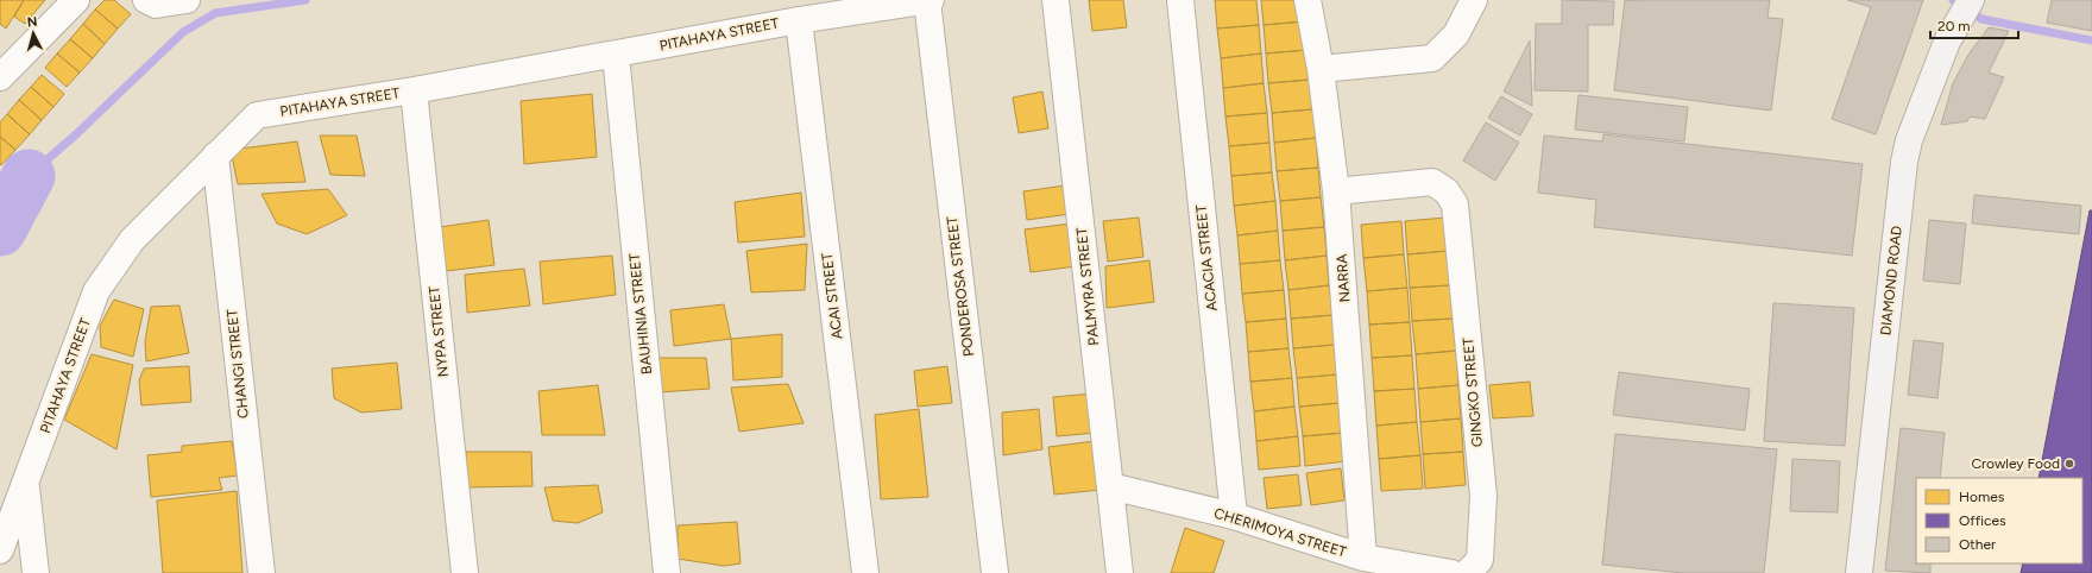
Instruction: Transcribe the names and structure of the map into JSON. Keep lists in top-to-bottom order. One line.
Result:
{"streets":{"main road":["DIAMOND ROAD"],"street":["PITAHAYA STREET","ACACIA STREET","NARRA","PONDEROSA STREET","PALMYRA STREET","ACAI STREET","BAUHINIA STREET","NYPA STREET","CHANGI STREET","GINGKO STREET","CHERIMOYA STREET"]},"crossings":[["PITAHAYA STREET","PONDEROSA STREET"],["PITAHAYA STREET","ACAI STREET"],["PITAHAYA STREET","BAUHINIA STREET"],["PITAHAYA STREET","NYPA STREET"],["PITAHAYA STREET","CHANGI STREET"],["ACACIA STREET","CHERIMOYA STREET"],["NARRA","GINGKO STREET"],["NARRA","CHERIMOYA STREET"],["PALMYRA STREET","CHERIMOYA STREET"]],"places":["Crowley Food"],"legend":["Homes","Offices","Other"],"scale_bar":"20 m","north":"top"}
